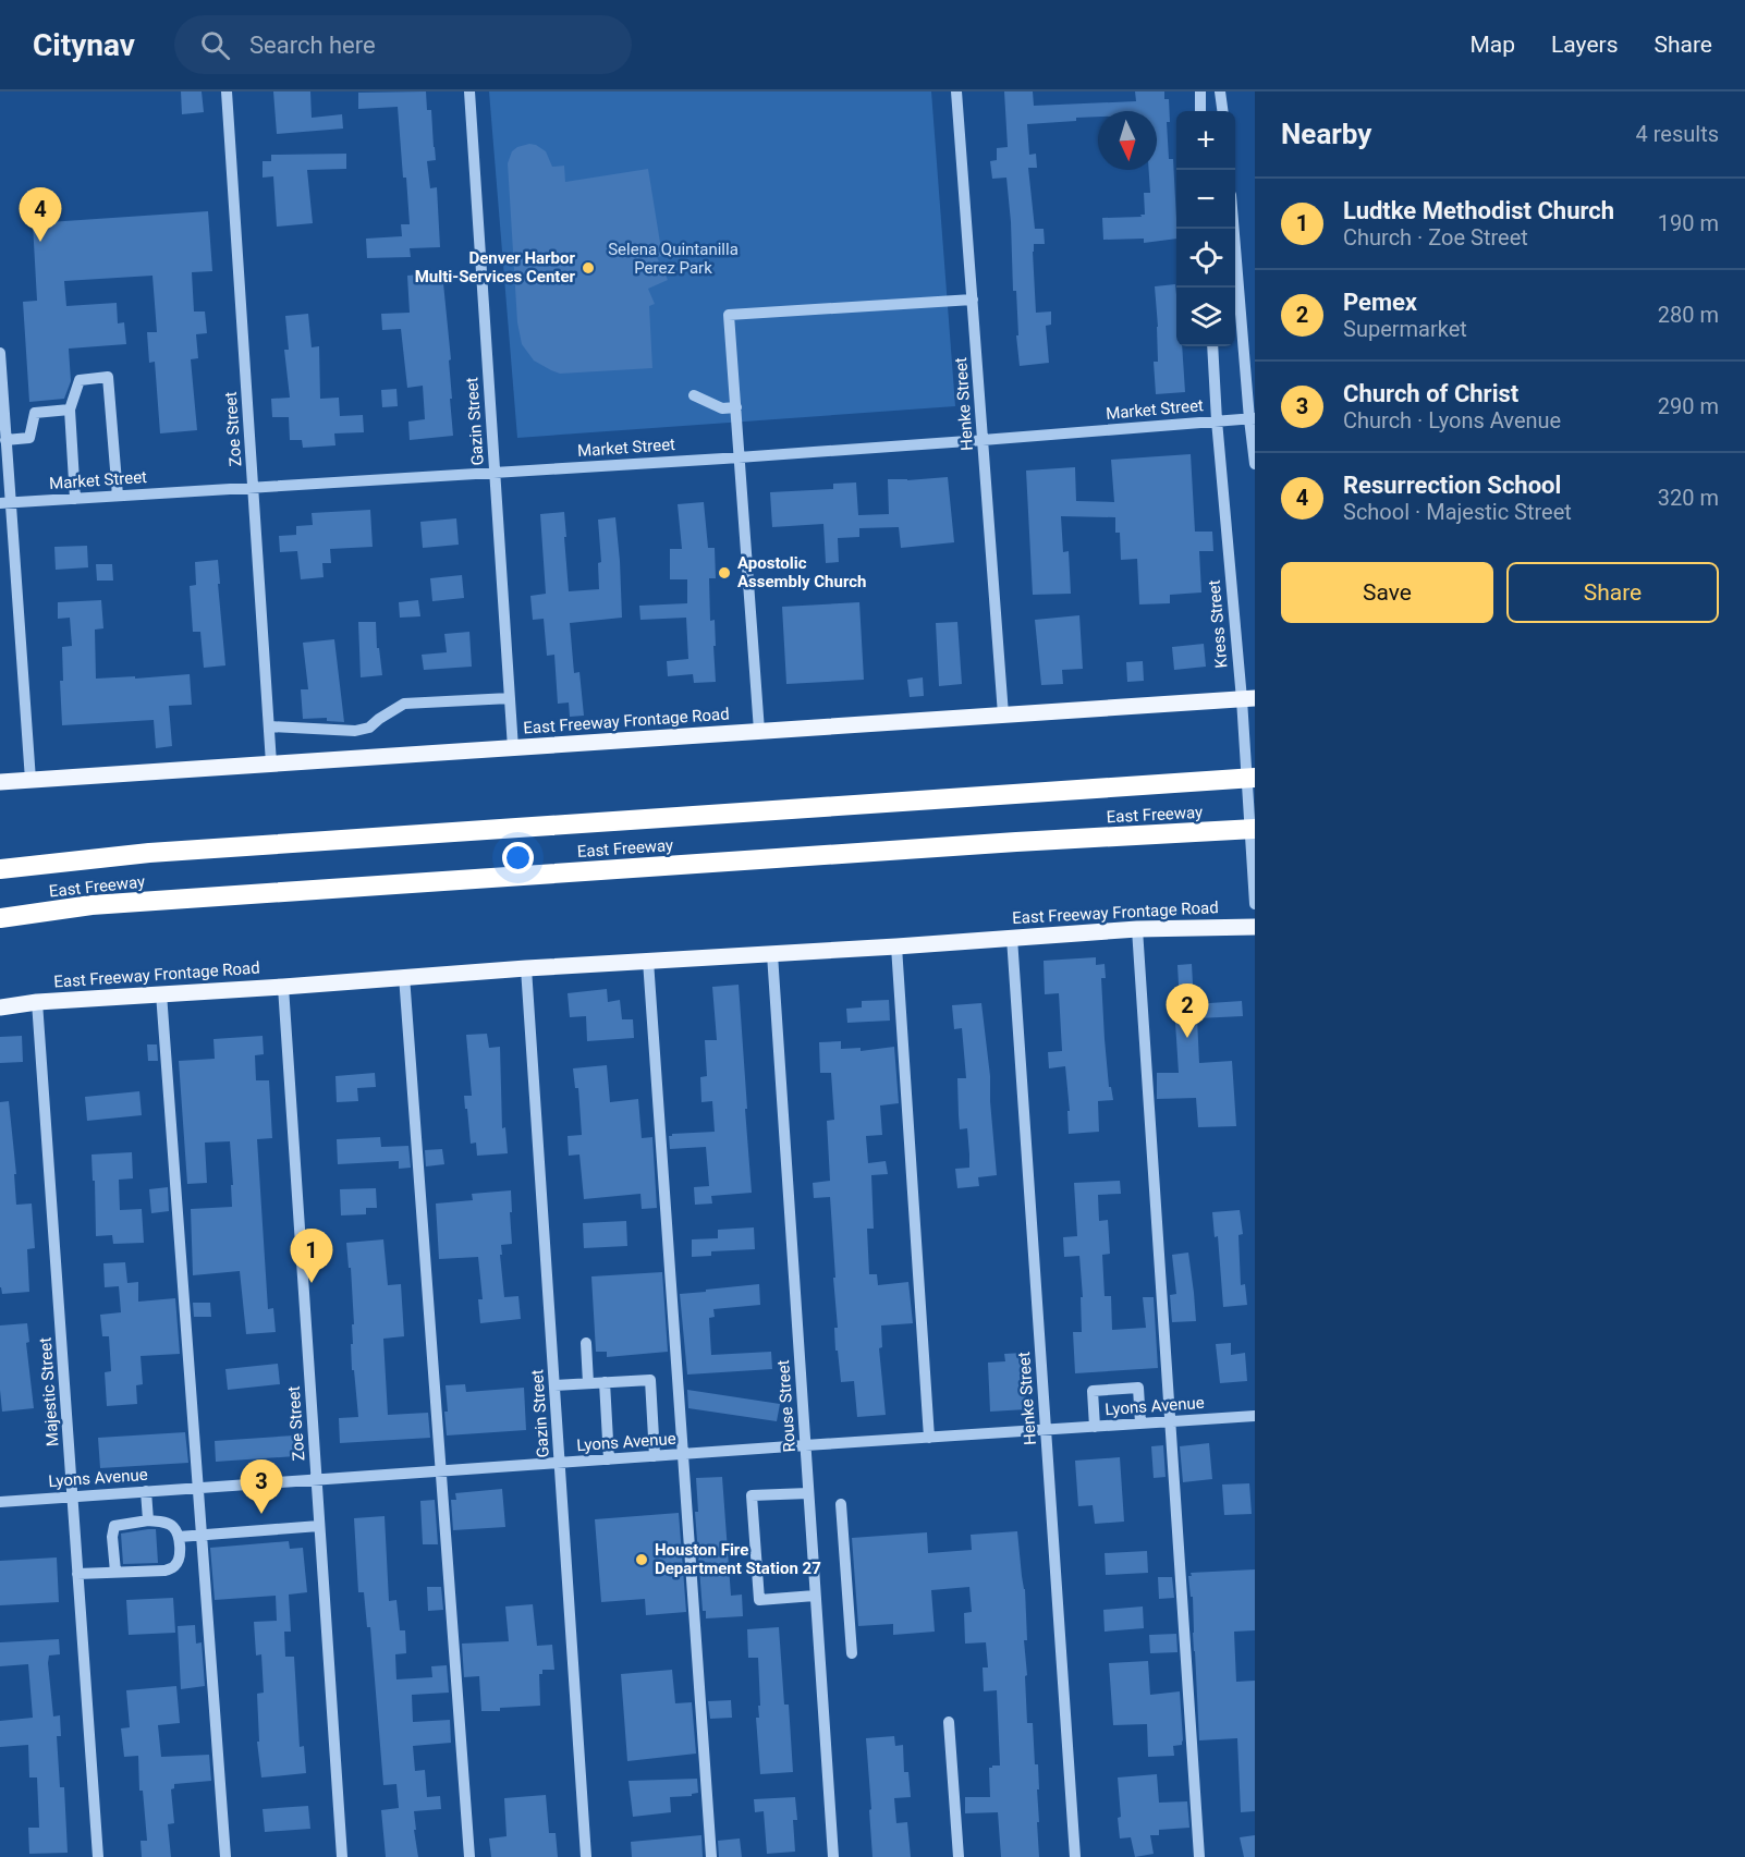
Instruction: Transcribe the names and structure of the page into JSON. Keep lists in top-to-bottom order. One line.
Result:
{"streets":{"highway":["East Freeway"],"main road":["East Freeway Frontage Road"],"street":["Henke Street","Market Street","Gazin Street","Zoe Street","Kress Street","Majestic Street","Rouse Street","Lyons Avenue"]},"crossings":[["Henke Street","Market Street"],["Henke Street","East Freeway Frontage Road"],["Henke Street","Lyons Avenue"],["Market Street","Gazin Street"],["Market Street","Zoe Street"],["Market Street","Kress Street"],["Gazin Street","East Freeway Frontage Road"],["Gazin Street","Lyons Avenue"],["Zoe Street","East Freeway Frontage Road"],["Zoe Street","Lyons Avenue"],["Kress Street","East Freeway Frontage Road"],["East Freeway Frontage Road","Majestic Street"],["East Freeway Frontage Road","Rouse Street"],["Majestic Street","Lyons Avenue"],["Rouse Street","Lyons Avenue"]],"parks":["Selena Quintanilla Perez Park"],"places":["Denver Harbor Multi-Services Center","Apostolic Assembly Church","Houston Fire Department Station 27"],"north":"bottom","page":{"header":"Citynav","search":"Search here","nav":["Map","Layers","Share"],"heading":["Nearby","4 results"],"map_buttons":["+","−"],"list":[{"mark":"1","name":"Ludtke Methodist Church","note":"Church · Zoe Street","value":"190 m"},{"mark":"2","name":"Pemex","note":"Supermarket","value":"280 m"},{"mark":"3","name":"Church of Christ","note":"Church · Lyons Avenue","value":"290 m"},{"mark":"4","name":"Resurrection School","note":"School · Majestic Street","value":"320 m"}],"pins":["4","2","1","3"],"buttons":["Save","Share"]}}
